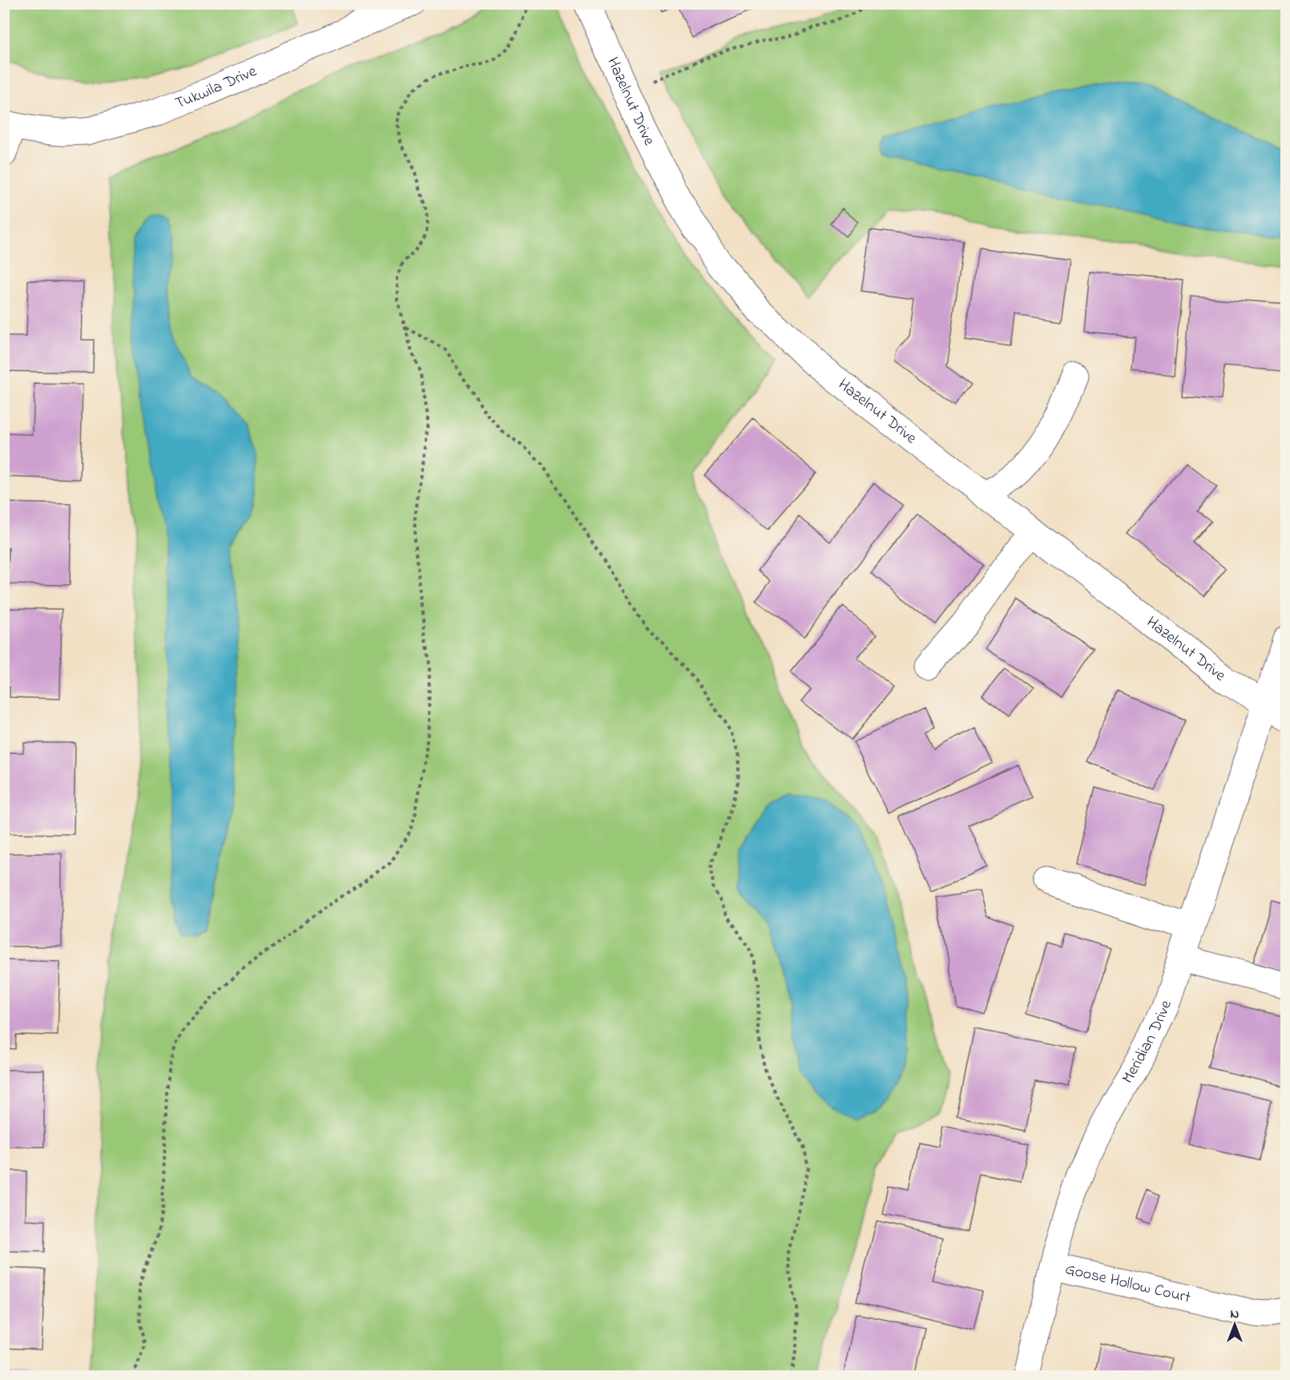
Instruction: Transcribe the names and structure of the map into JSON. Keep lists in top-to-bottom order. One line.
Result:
{"streets":{"street":["Tukwila Drive","Hazelnut Drive","Meridian Drive","Goose Hollow Court"]},"crossings":[["Hazelnut Drive","Meridian Drive"],["Meridian Drive","Goose Hollow Court"]],"north":"top"}
